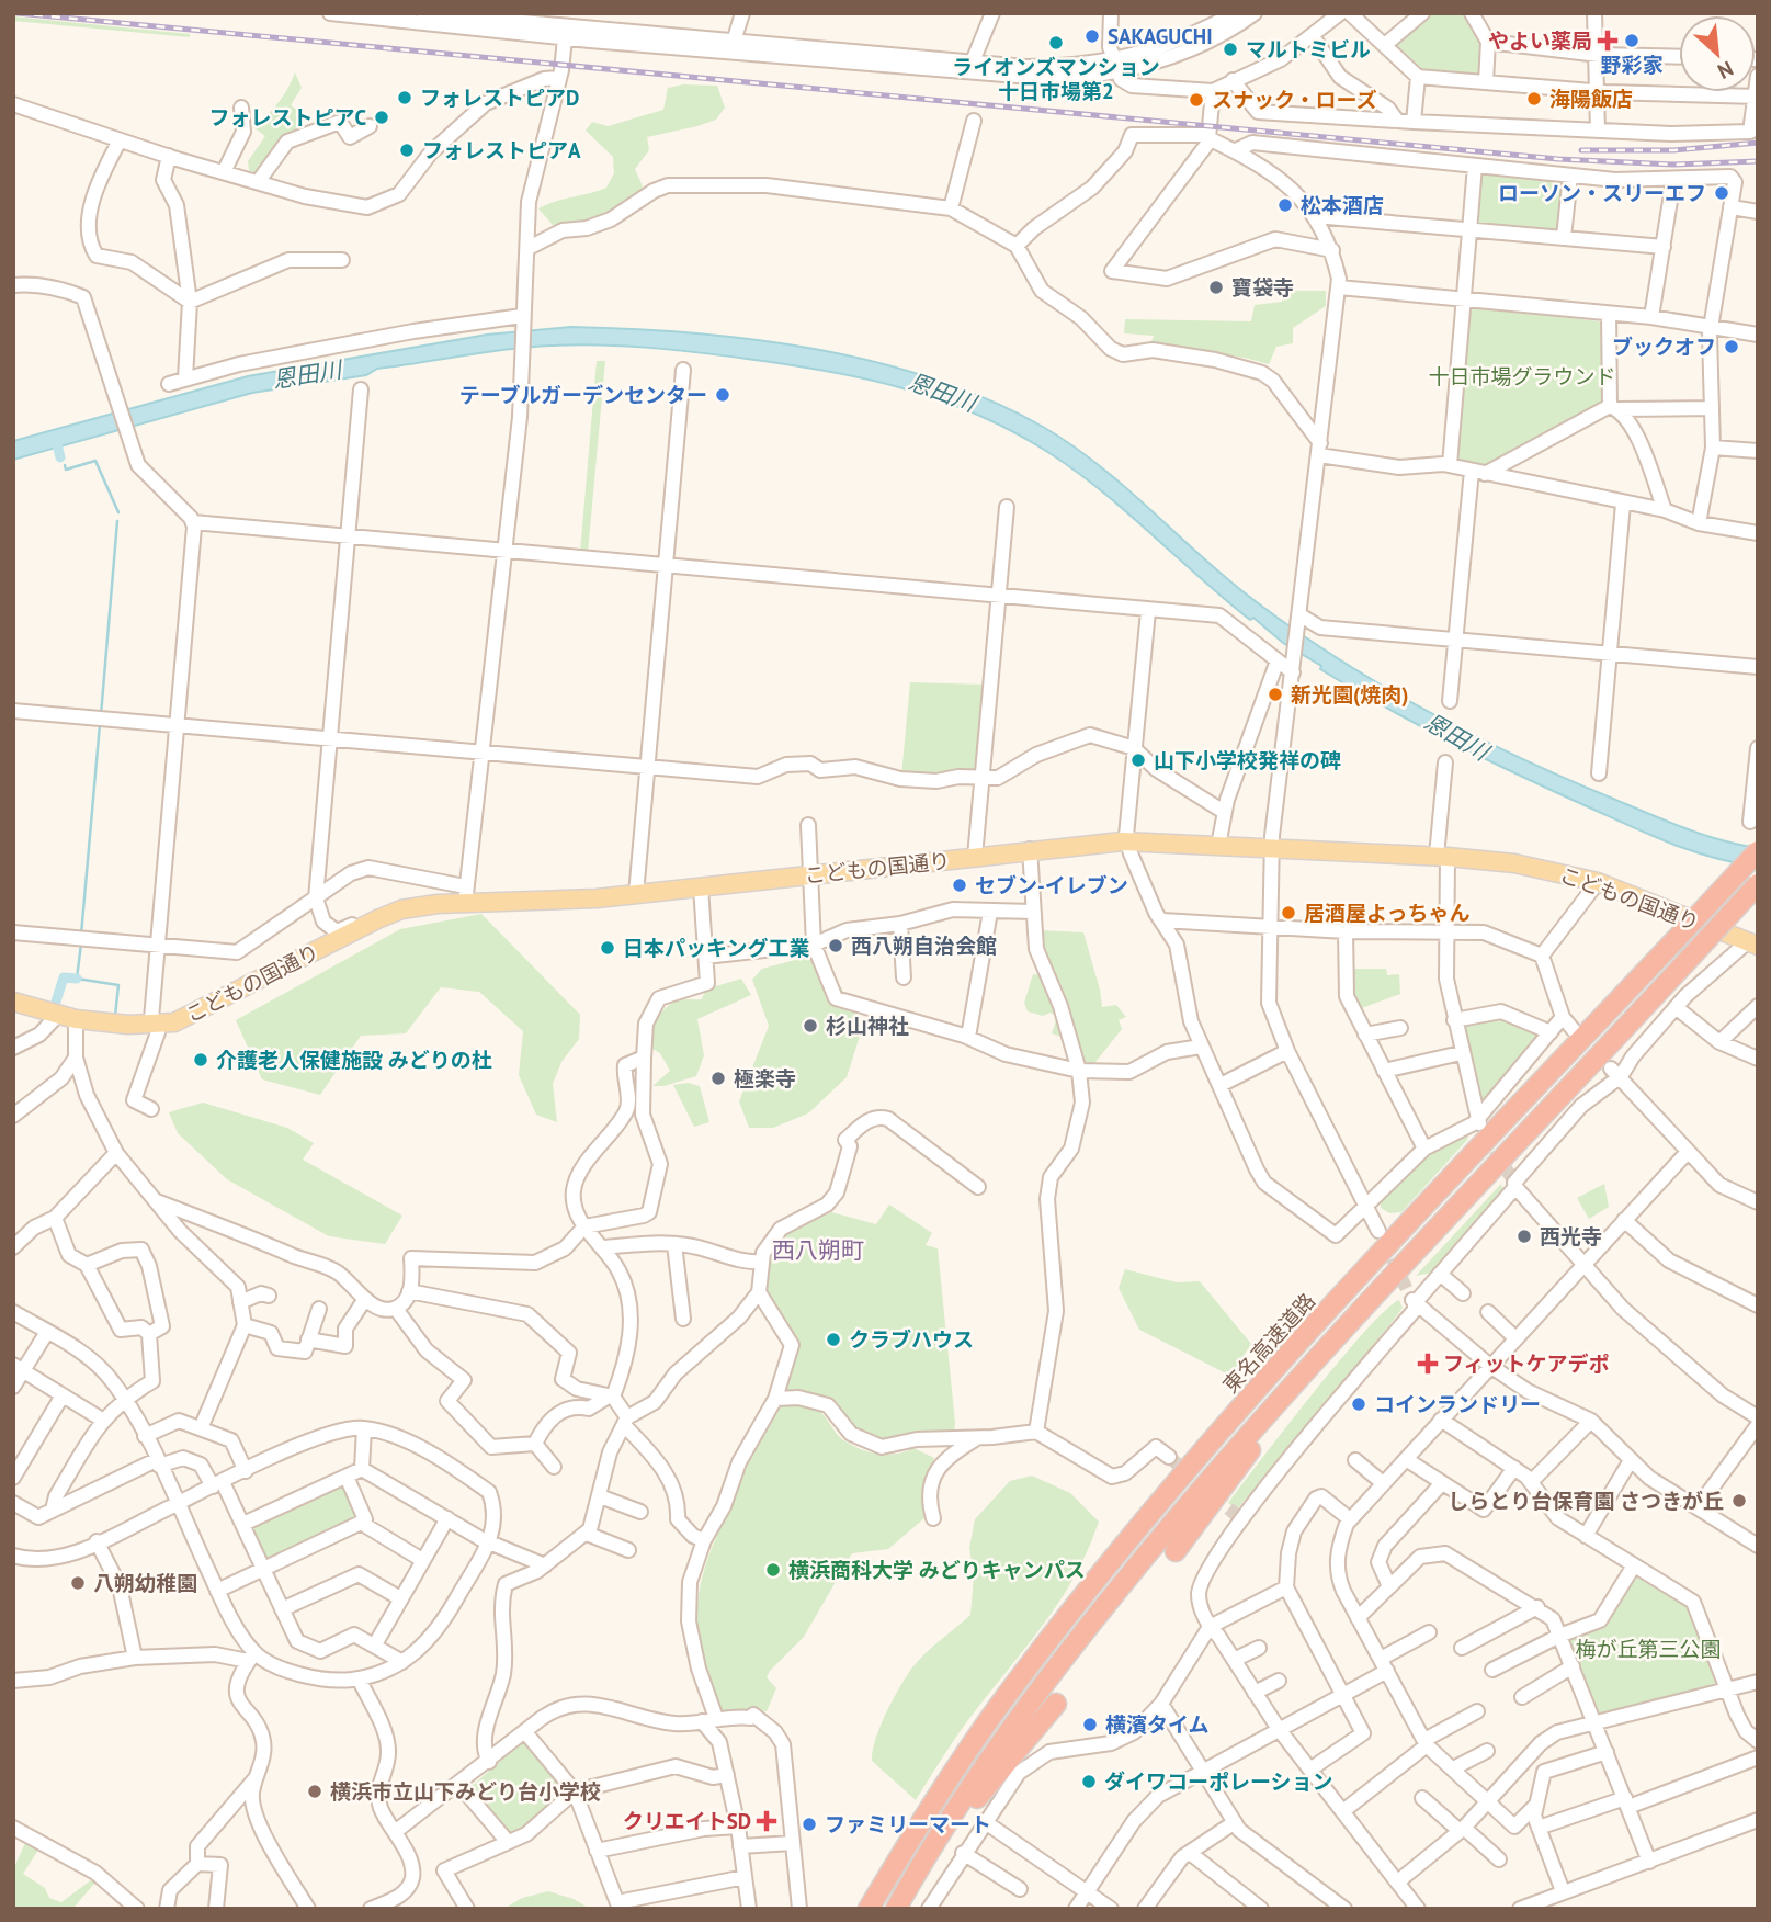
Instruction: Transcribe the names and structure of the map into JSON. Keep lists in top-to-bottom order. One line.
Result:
{"streets":{"highway":["東名高速道路"],"main road":["こどもの国通り"]},"districts":["西八朔町"],"water":["恩田川"],"parks":["十日市場グラウンド","梅が丘第三公園"],"places":{"other":["SAKAGUCHI","野彩家","ライオンズマンション 十日市場第2","マルトミビル","フォレストピアD","海陽飯店","スナック・ローズ","フォレストピアC","フォレストピアA","ローソン・スリーエフ","松本酒店","寶袋寺","ブックオフ","テーブルガーデンセンター","新光園(焼肉)","山下小学校発祥の碑","セブン-イレブン","居酒屋よっちゃん","西八朔自治会館","日本パッキング工業","杉山神社","介護老人保健施設 みどりの杜","極楽寺","西光寺","クラブハウス","コインランドリー","しらとり台保育園 さつきが丘","横浜商科大学 みどりキャンパス","八朔幼稚園","横濱タイム","ダイワコーポレーション","横浜市立山下みどり台小学校","ファミリーマート"],"health":["やよい薬局","フィットケアデポ","クリエイトSD"]},"north":"bottom right"}
